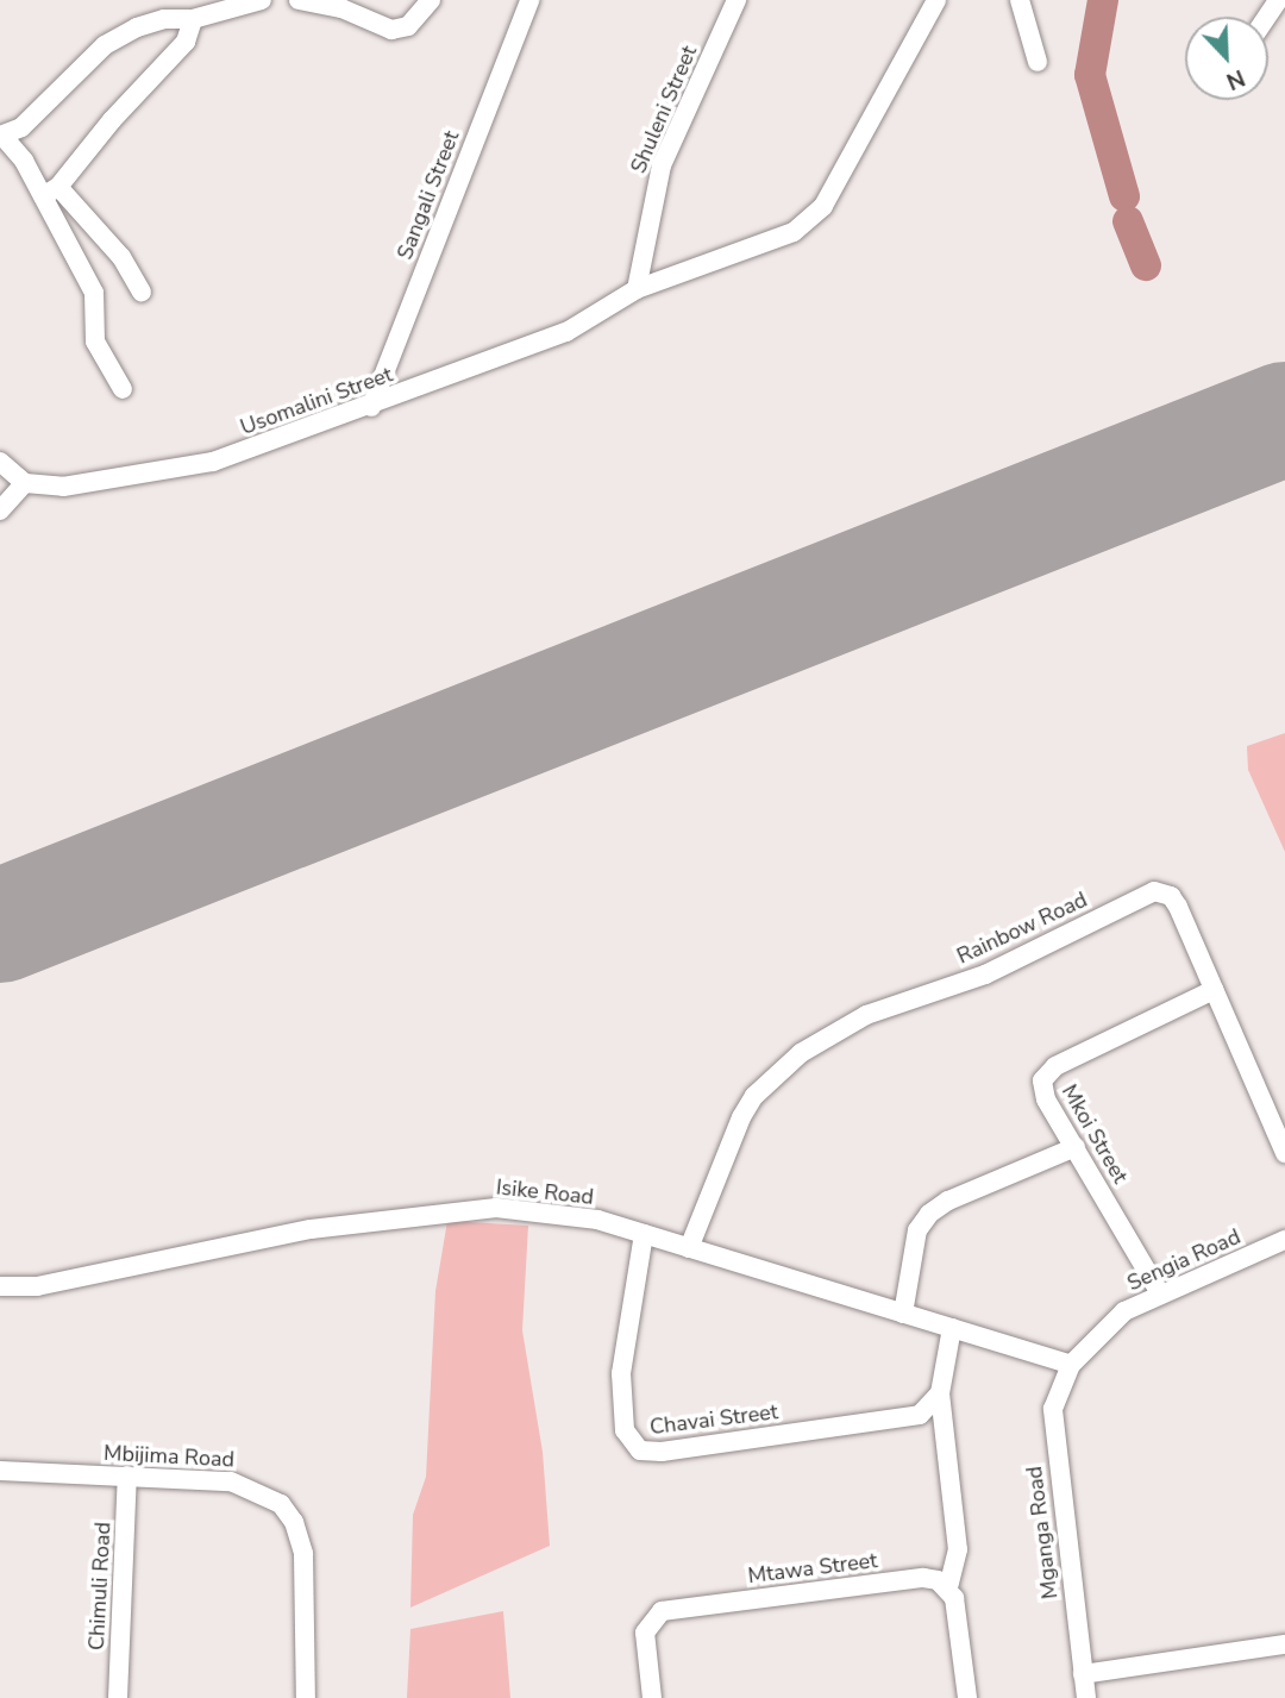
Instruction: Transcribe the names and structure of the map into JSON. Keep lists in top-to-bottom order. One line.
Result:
{"streets":{"street":["Shuleni Street","Sangali Street","Usomalini Street","Rainbow Road","Mkoi Street","Isike Road","Sengia Road","Chavai Street","Mbijima Road","Mganga Road","Mtawa Street","Chimuli Road"]},"crossings":[["Shuleni Street","Usomalini Street"],["Sangali Street","Usomalini Street"],["Rainbow Road","Mkoi Street"],["Rainbow Road","Isike Road"],["Mkoi Street","Sengia Road"],["Isike Road","Sengia Road"],["Isike Road","Chavai Street"],["Isike Road","Mganga Road"],["Sengia Road","Mganga Road"],["Mbijima Road","Chimuli Road"]],"north":"bottom right"}
